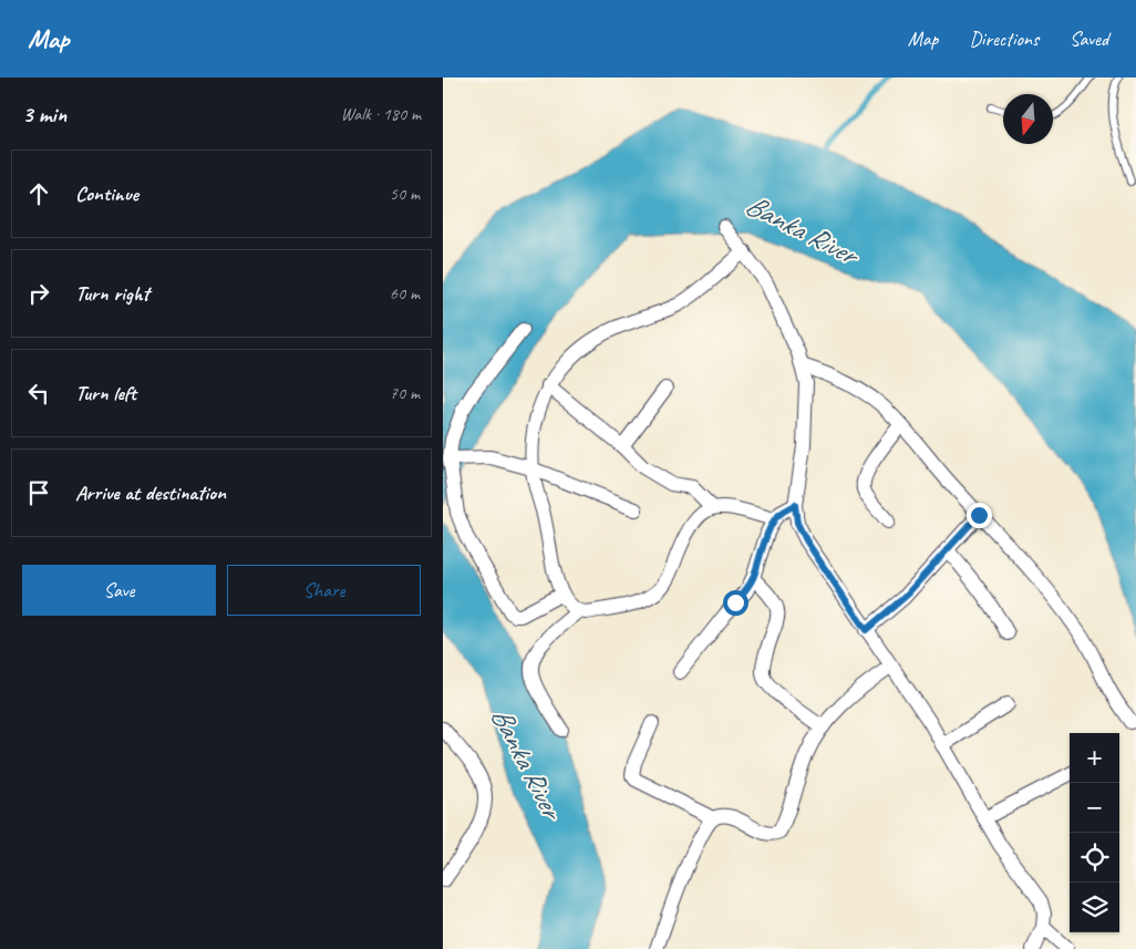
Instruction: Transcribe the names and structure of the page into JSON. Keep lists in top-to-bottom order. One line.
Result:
{"water":["Banka River"],"north":"bottom","page":{"header":"Map","nav":["Map","Directions","Saved"],"heading":["3 min","Walk · 180 m"],"list":[["Continue","50 m"],["Turn right","60 m"],["Turn left","70 m"],"Arrive at destination"],"buttons":["Save","Share"],"map_buttons":["+","−"]}}
